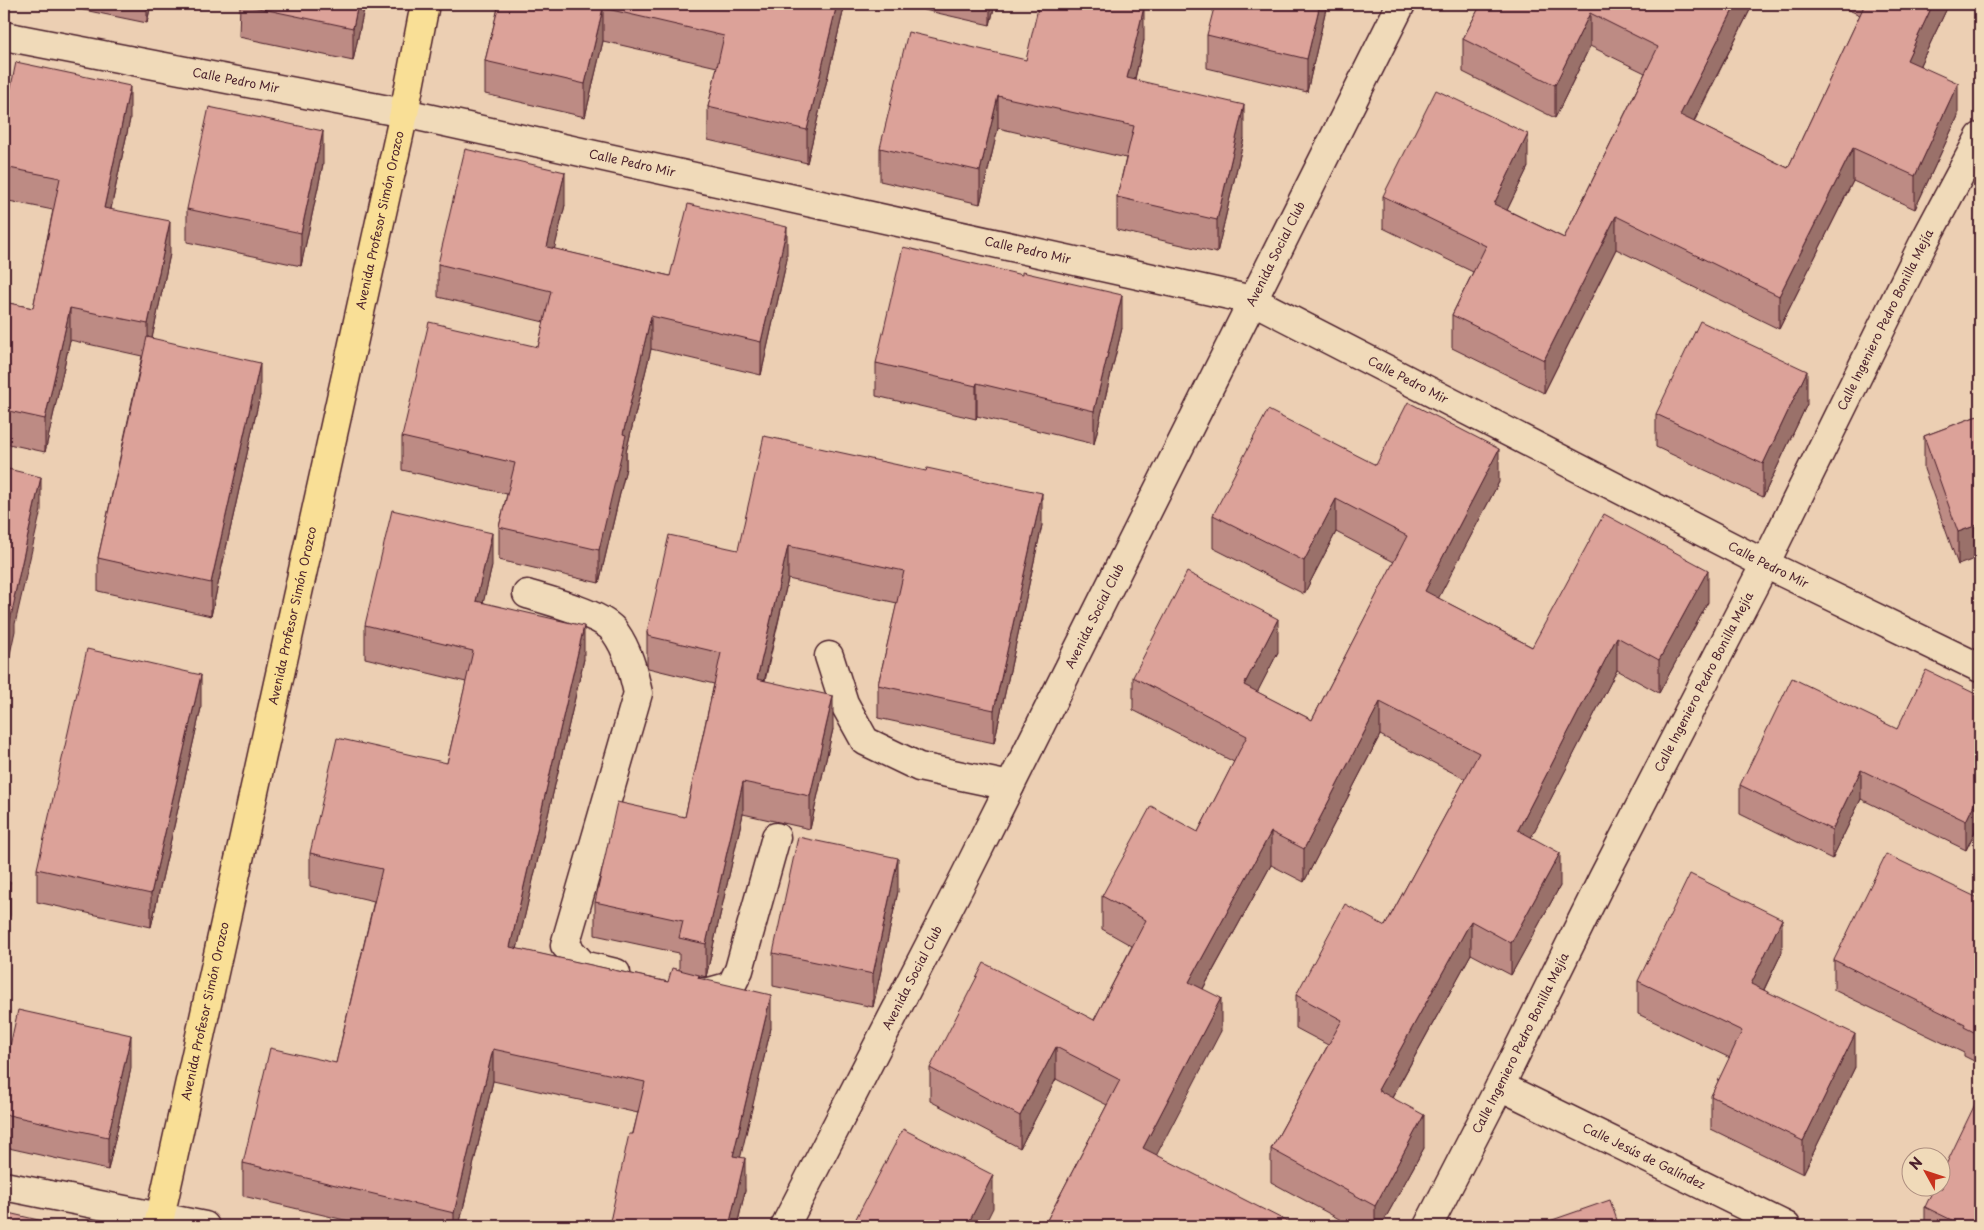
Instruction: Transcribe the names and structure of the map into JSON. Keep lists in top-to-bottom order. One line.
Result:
{"streets":{"main road":["Avenida Profesor Simón Orozco"],"street":["Calle Pedro Mir","Avenida Social Club","Calle Ingeniero Pedro Bonilla Mejía","Calle Jesús de Galíndez"]},"crossings":[["Calle Pedro Mir","Avenida Profesor Simón Orozco"],["Calle Pedro Mir","Avenida Social Club"],["Calle Pedro Mir","Calle Ingeniero Pedro Bonilla Mejía"],["Calle Ingeniero Pedro Bonilla Mejía","Calle Jesús de Galíndez"]],"north":"top left"}
